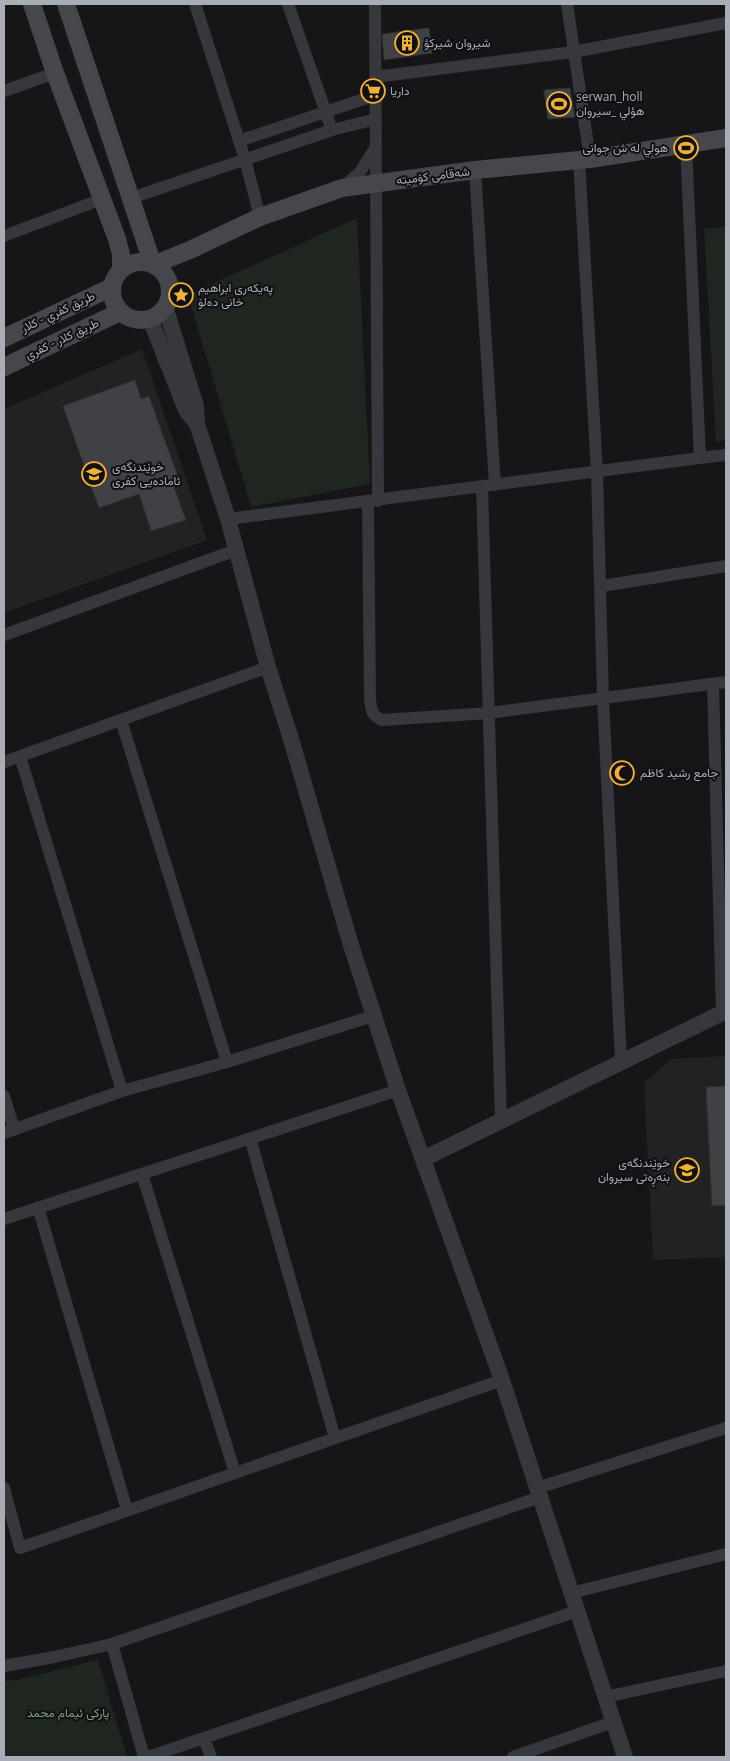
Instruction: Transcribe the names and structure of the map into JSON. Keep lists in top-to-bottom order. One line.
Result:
{"streets":{"main road":["شەقامی کۆمیتە","طريق كفري - كلار","طريق كلار - كفري"]},"crossings":[["شەقامی کۆمیتە","طريق كفري - كلار"],["شەقامی کۆمیتە","طريق كلار - كفري"],["طريق كفري - كلار","طريق كلار - كفري"]],"parks":["پارکی ئیمام محمد"],"places":{"building":["شيروان شيركؤ"],"supermarket":["داريا"],"sports":["serwan_holl هؤلي _سيروان","هولي له ش جوانى"],"place":["پەیکەری ابراهیم خانی دەلۆ"],"school or university":["خوێندنگەی ئامادەیی کفری","خوێندنگەی بنەڕەتی سیروان"],"mosque":["جامع رشيد كاظم"]}}
